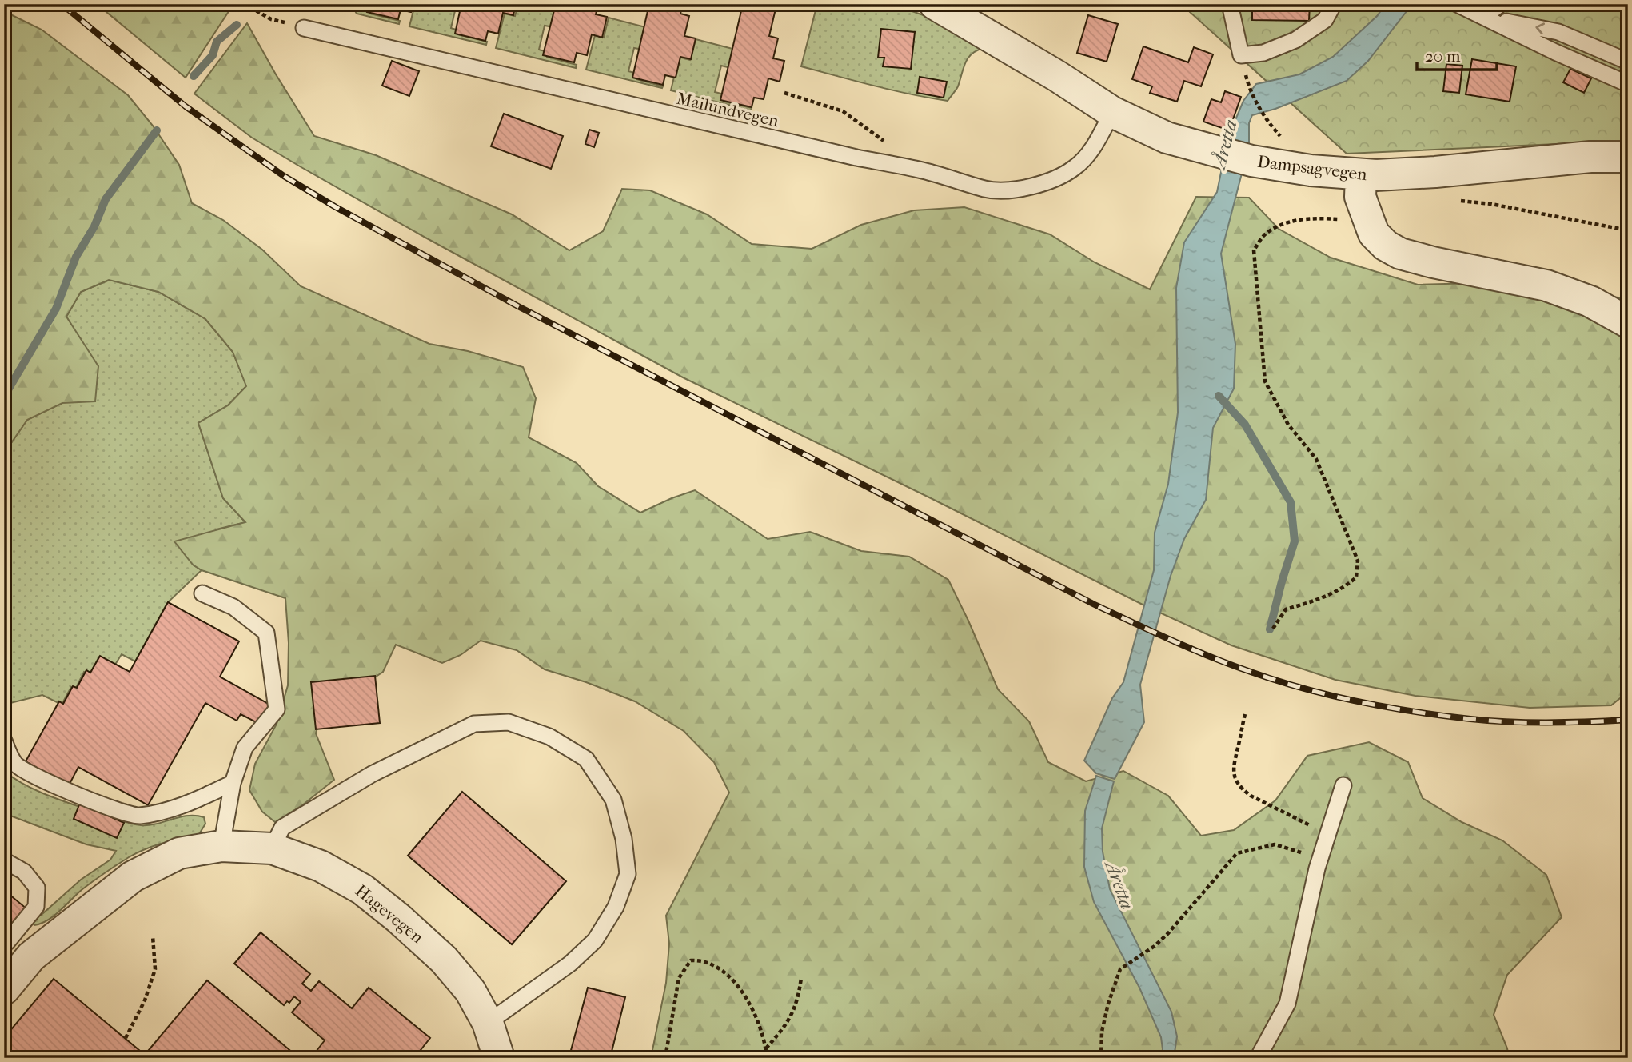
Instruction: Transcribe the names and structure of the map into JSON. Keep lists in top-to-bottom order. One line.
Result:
{"streets":{"street":["Dampsagvegen","Hagevegen"],"lane":["Mailundvegen"]},"crossings":[["Mailundvegen","Dampsagvegen"]],"water":["Åretta"],"scale_bar":"20 m"}
